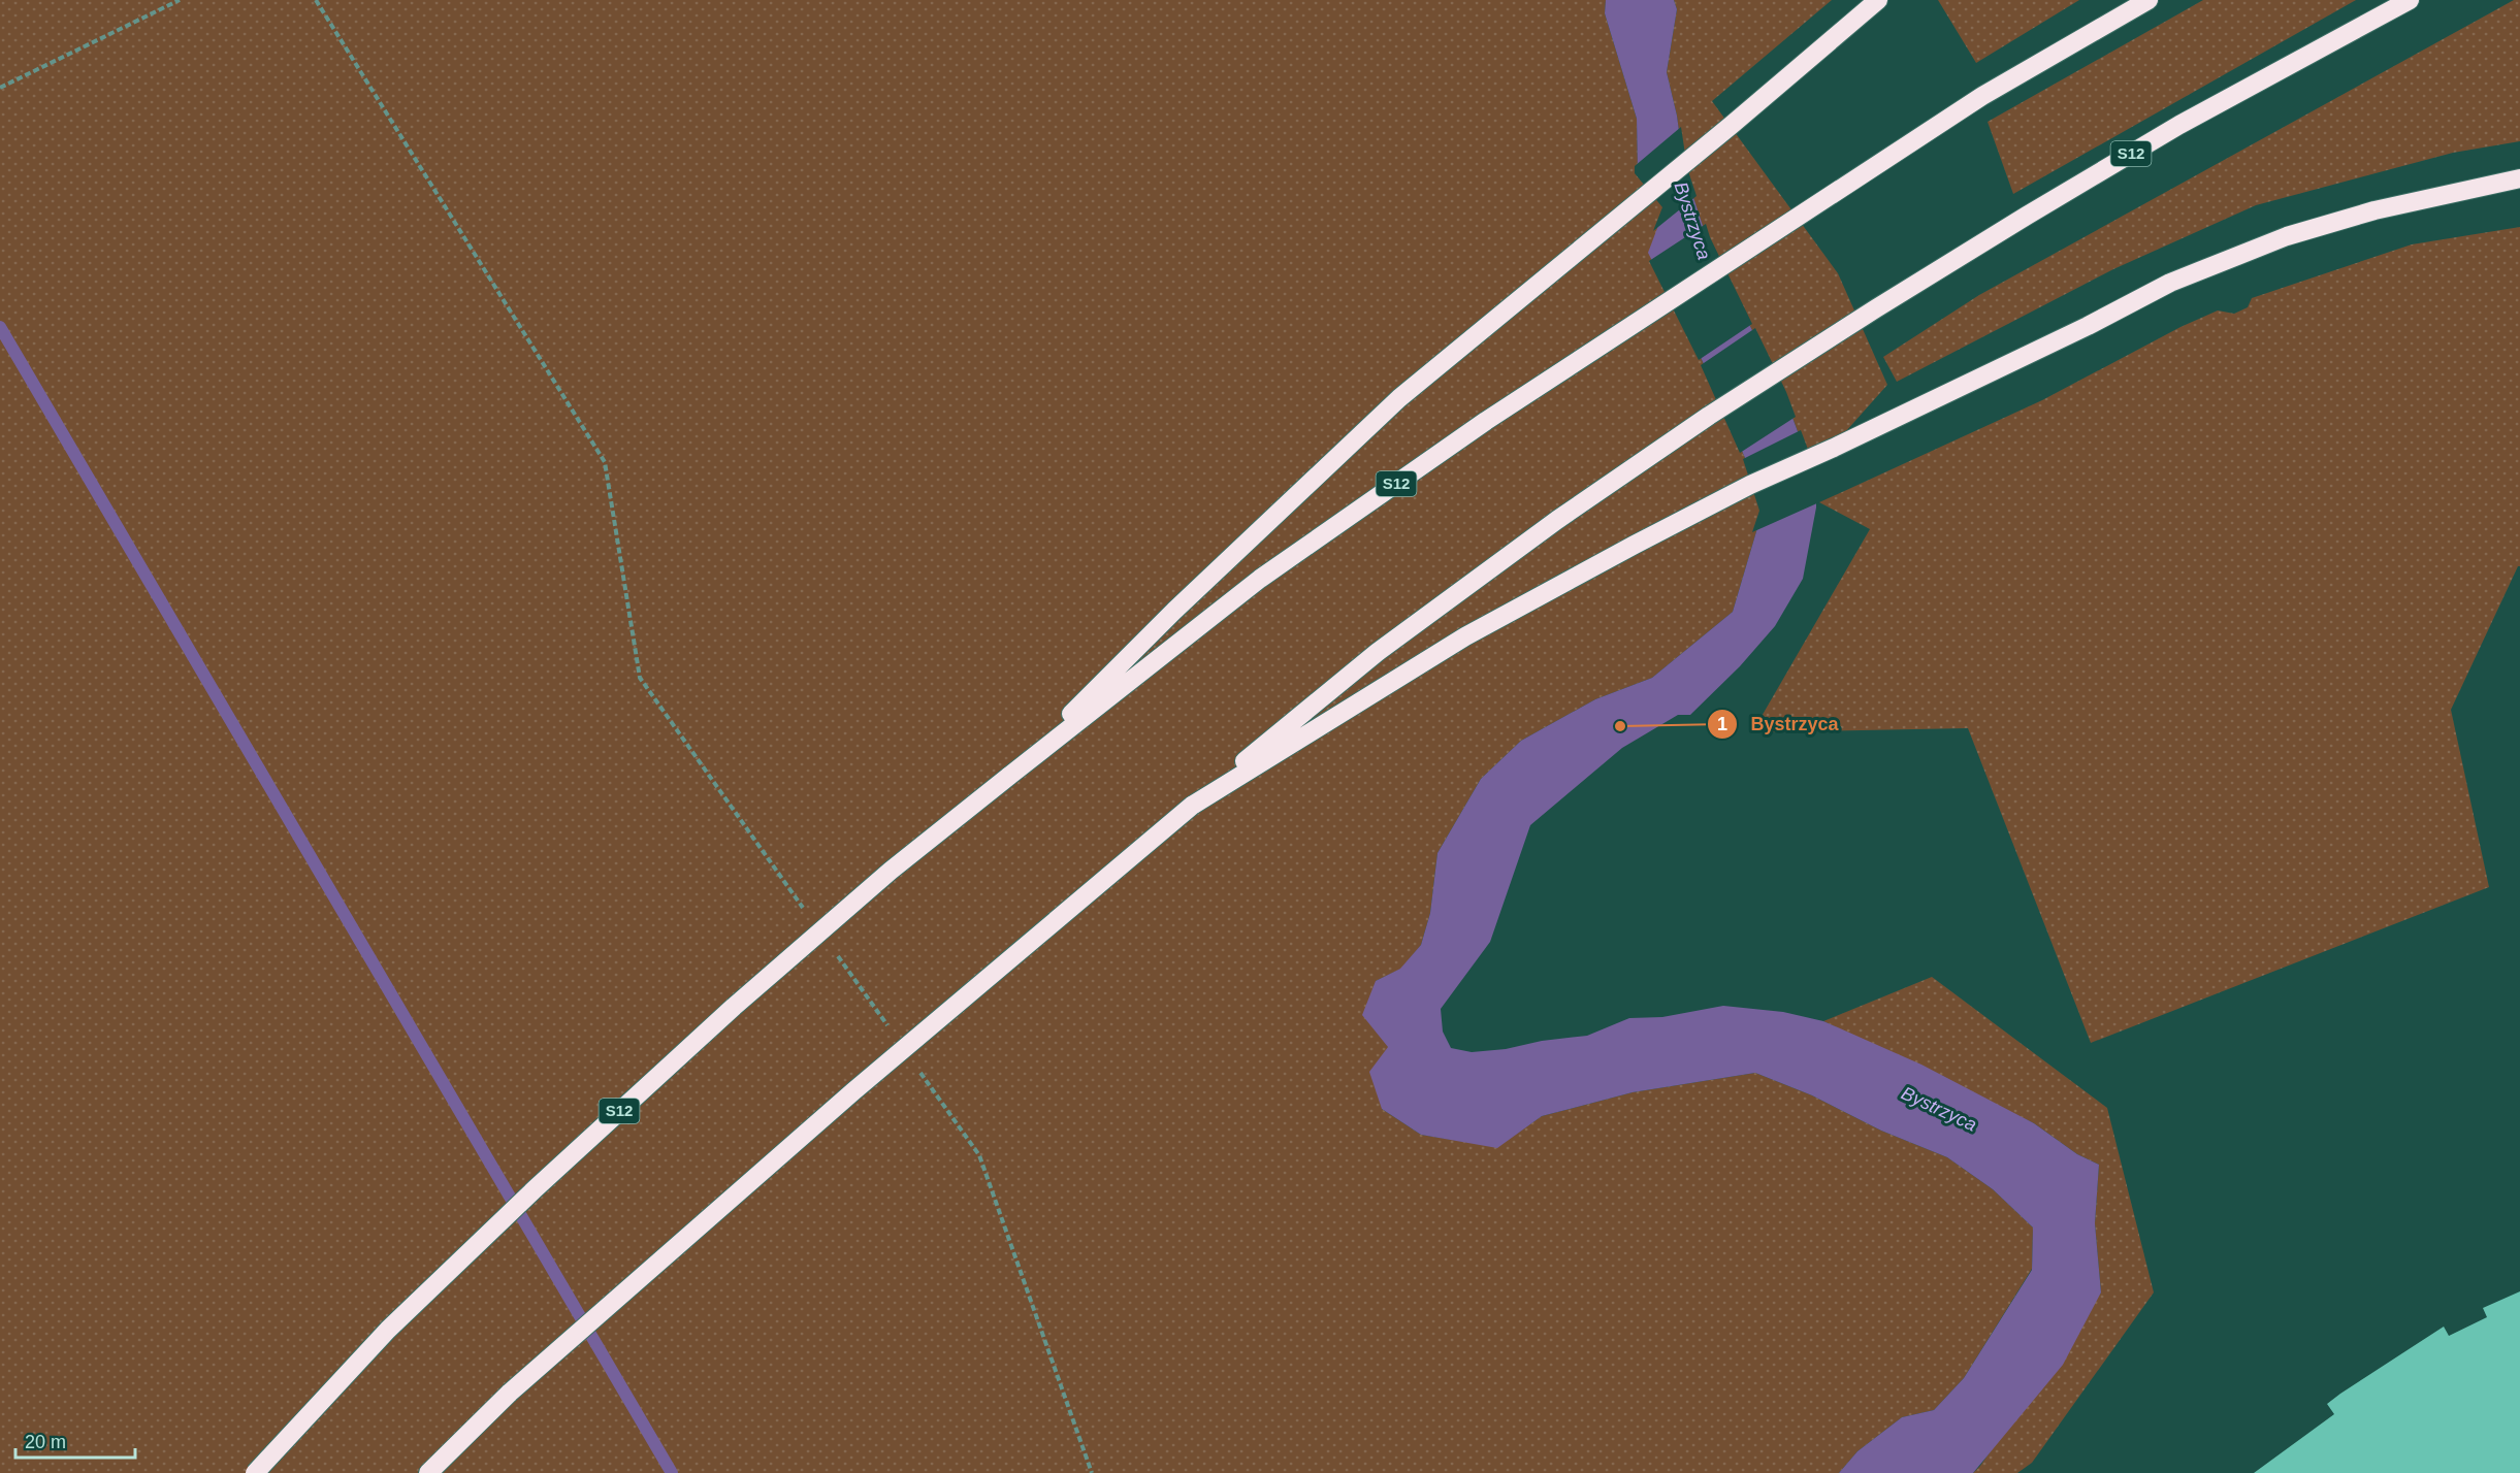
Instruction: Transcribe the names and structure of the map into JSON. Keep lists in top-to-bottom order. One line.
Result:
{"streets":{"highway":["S12"]},"water":["Bystrzyca"],"places":["Bystrzyca"],"scale_bar":"20 m"}
